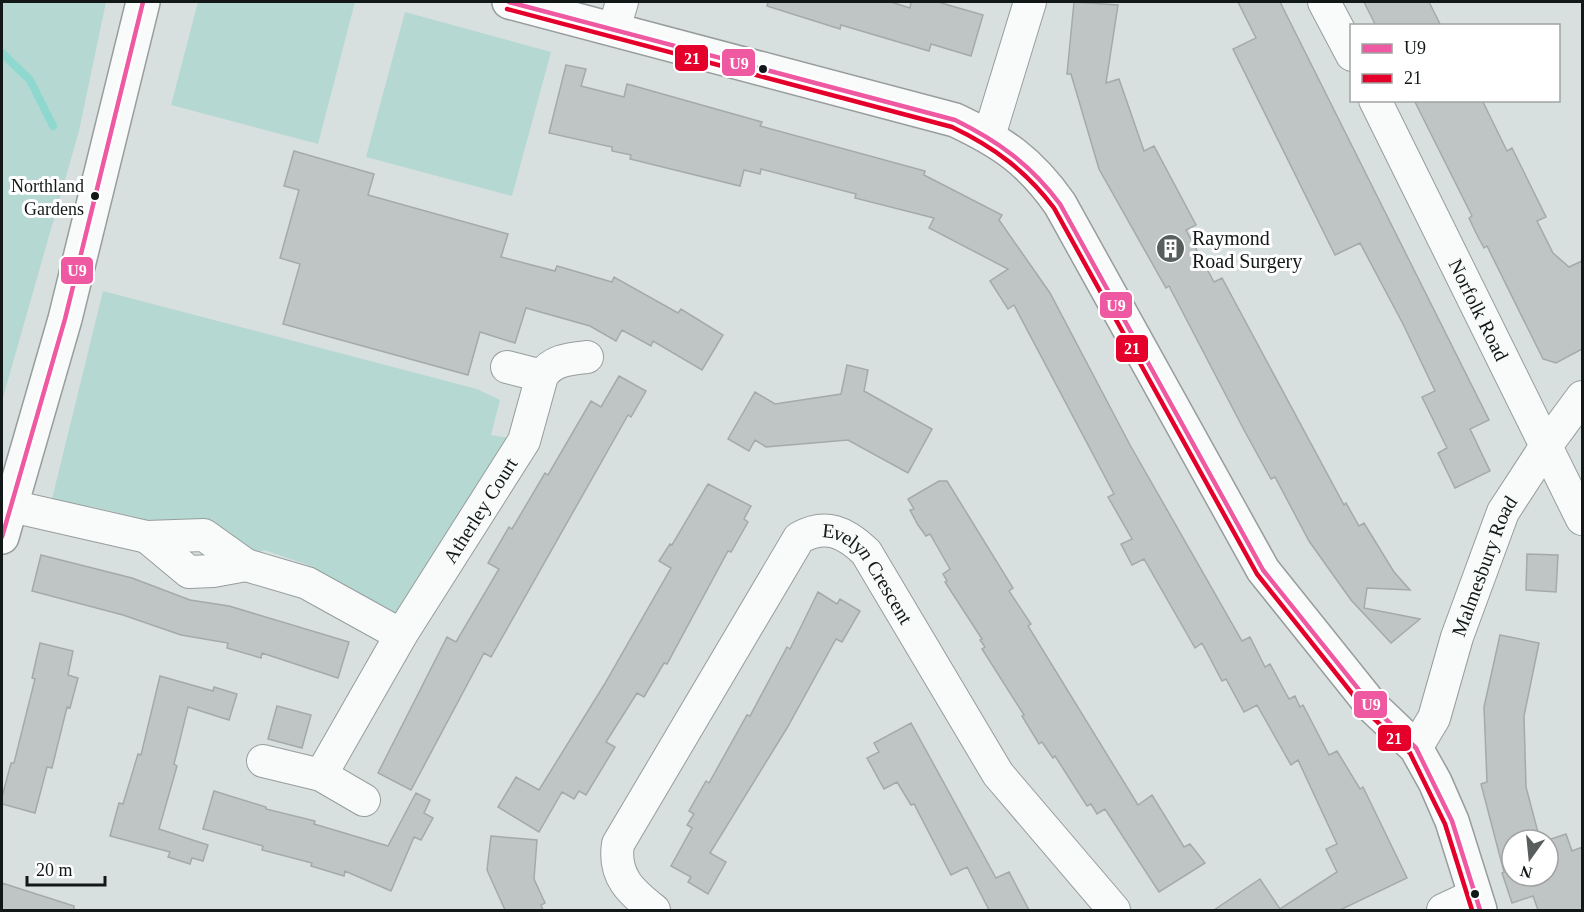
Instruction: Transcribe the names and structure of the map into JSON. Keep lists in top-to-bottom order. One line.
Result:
{"streets":{"street":["Norfolk Road","Atherley Court","Malmesbury Road","Evelyn Crescent"]},"crossings":[["Norfolk Road","Malmesbury Road"]],"places":{"other":["Northland Gardens"],"building":["Raymond Road Surgery"]},"lines":["transit line U9","transit line 21"],"legend":["U9","21"],"scale_bar":"20 m","north":"bottom"}
